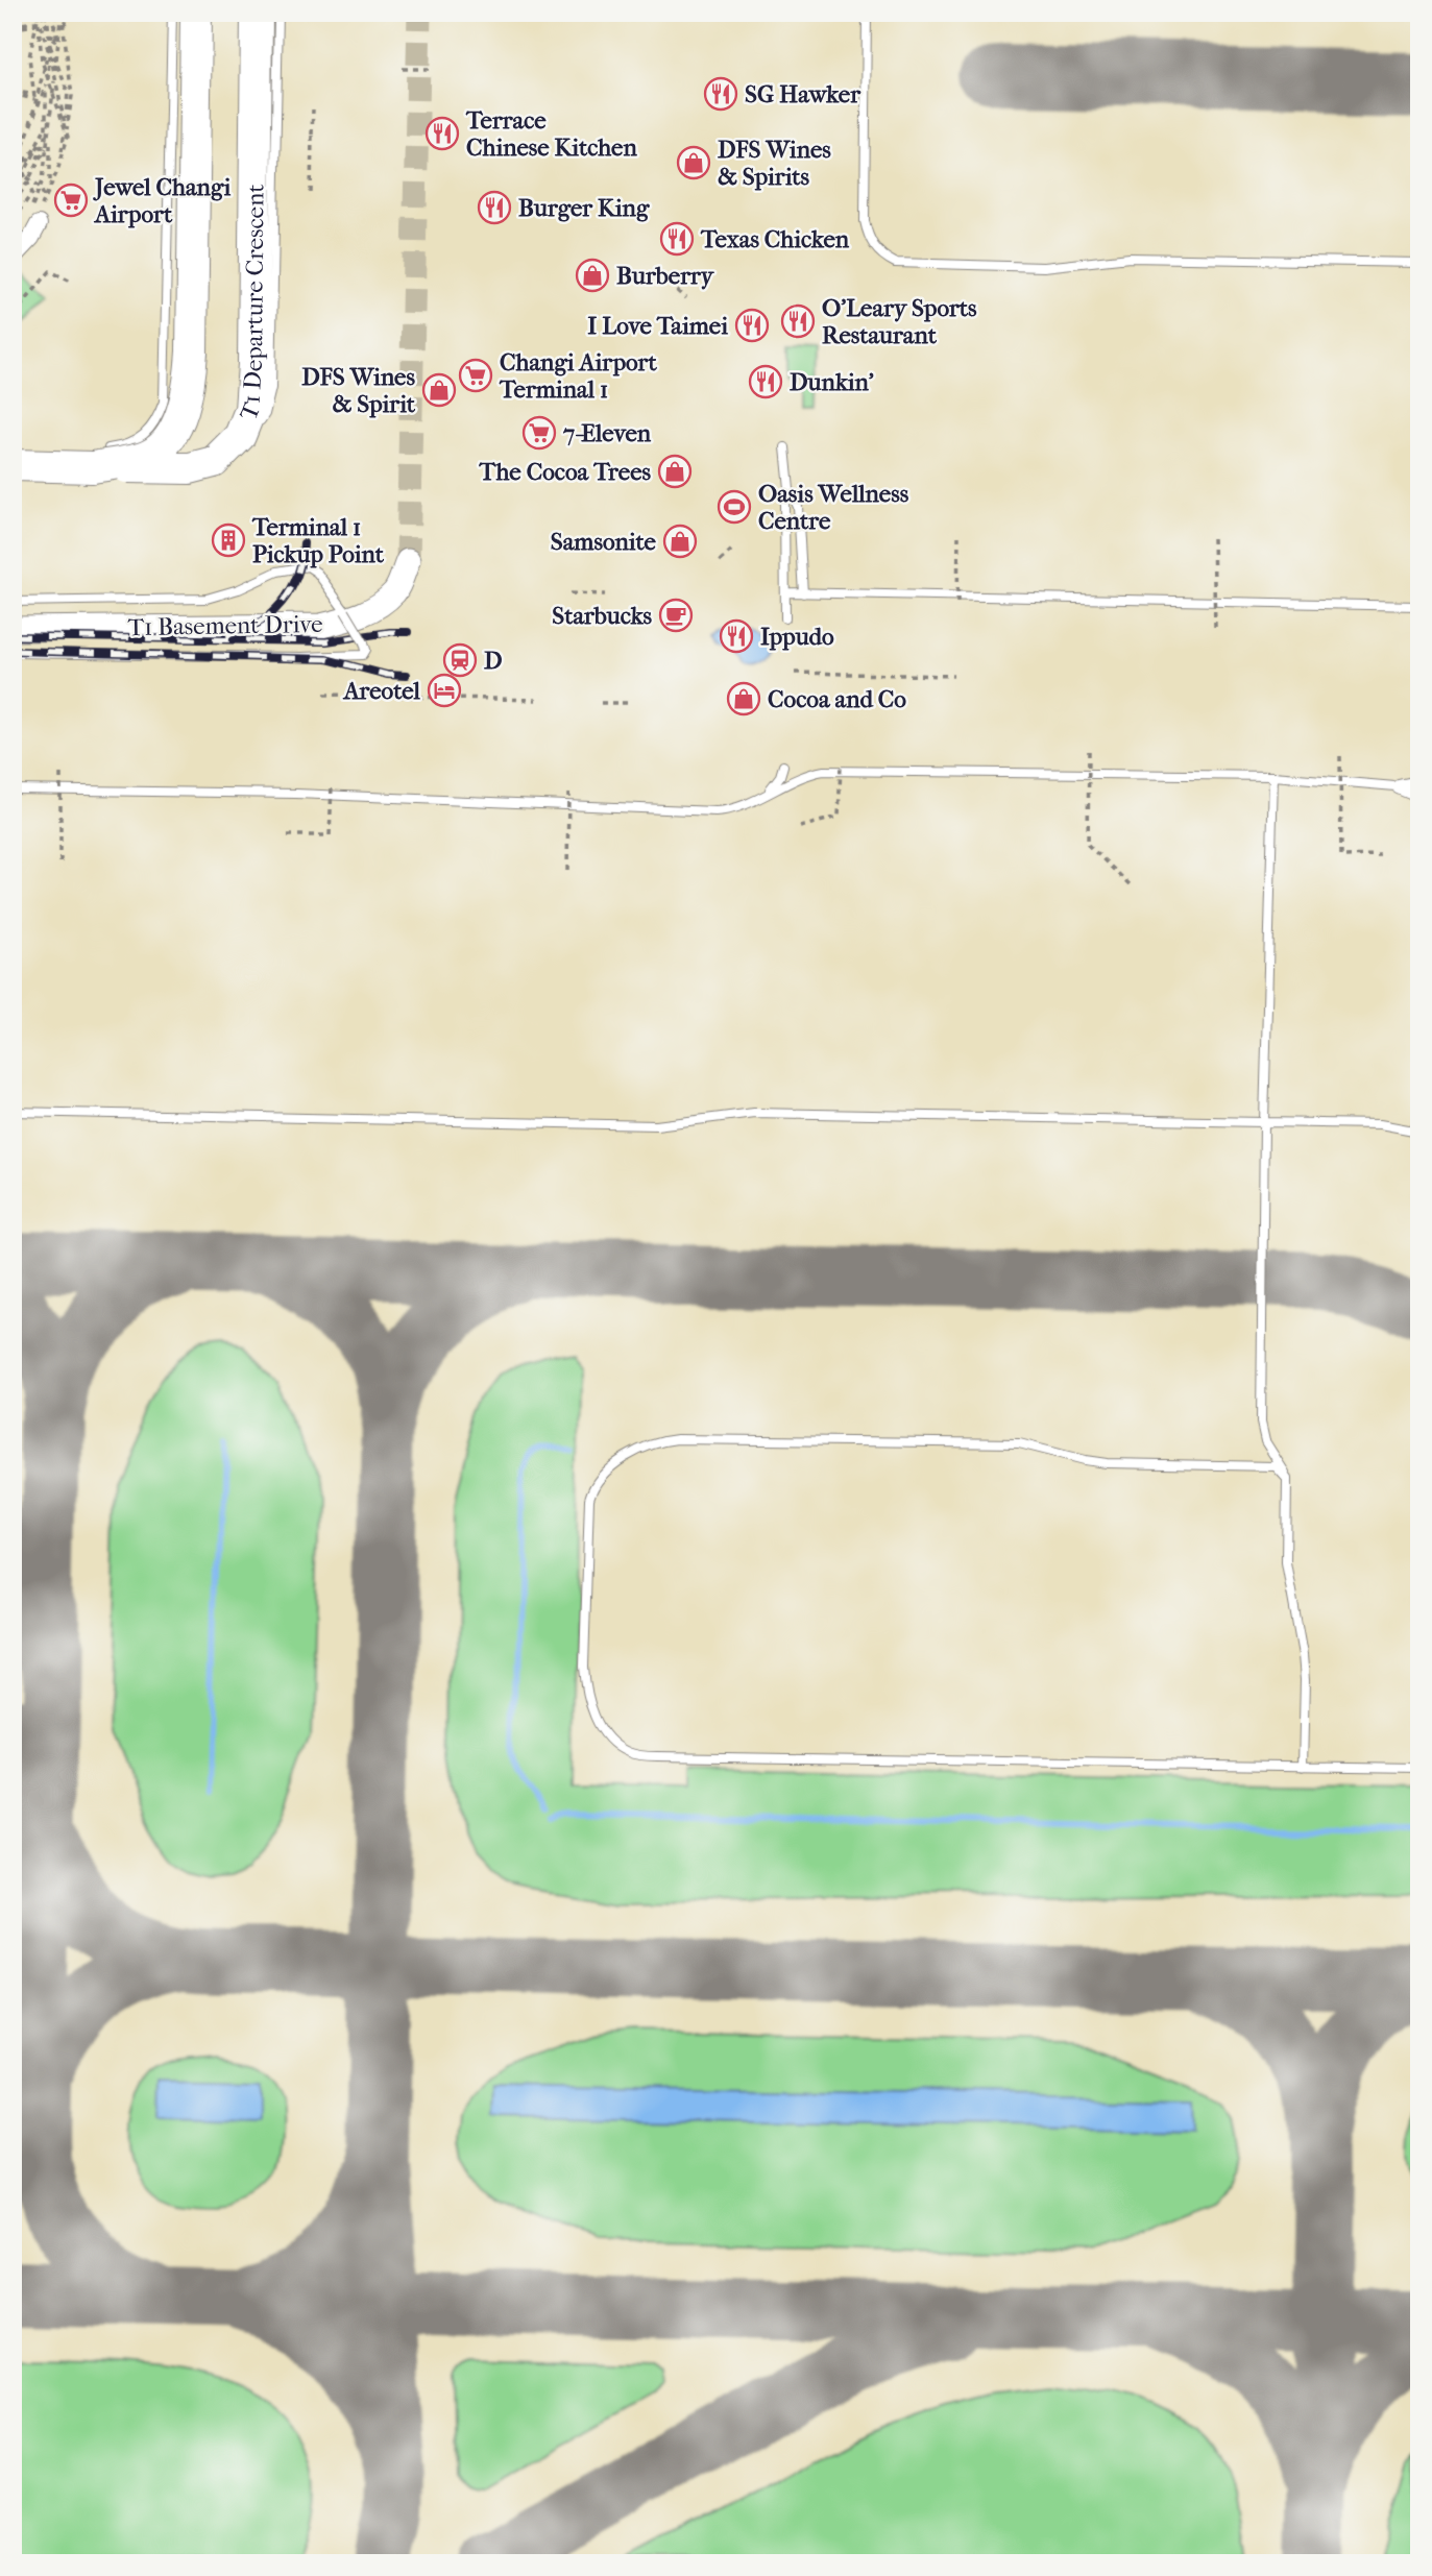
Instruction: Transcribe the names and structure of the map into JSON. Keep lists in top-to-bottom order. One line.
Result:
{"streets":{"highway":["T1 Departure Crescent"],"main road":["T1 Basement Drive"]},"places":{"restaurant":["SG Hawker","Terrace Chinese Kitchen","Burger King","Texas Chicken","O'Leary Sports Restaurant","I Love Taimei","Dunkin'","Ippudo"],"shop":["DFS Wines & Spirits","Burberry","DFS Wines & Spirit","The Cocoa Trees","Samsonite","Cocoa and Co"],"supermarket":["Jewel Changi Airport","Changi Airport Terminal 1","7-Eleven"],"sports":["Oasis Wellness Centre"],"building":["Terminal 1 Pickup Point"],"cafe":["Starbucks"],"station":["D"],"hotel":["Areotel"]}}
